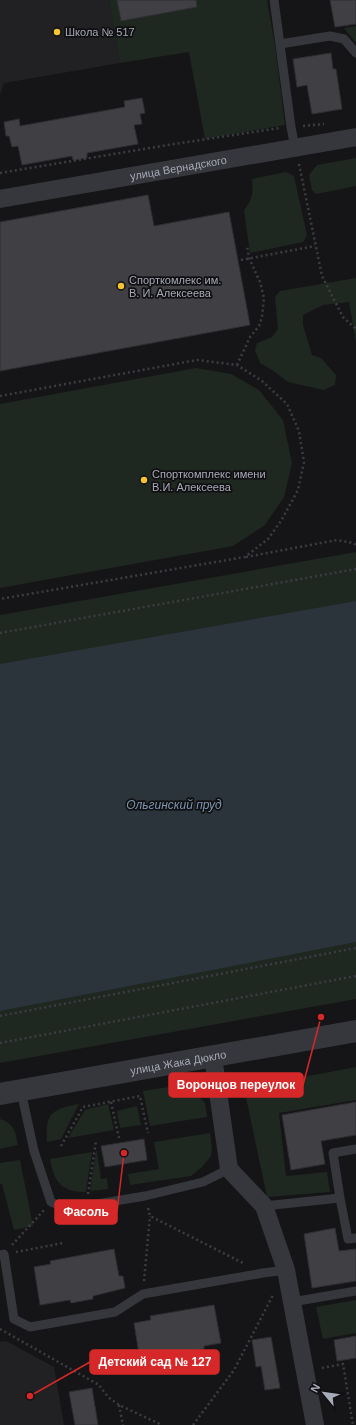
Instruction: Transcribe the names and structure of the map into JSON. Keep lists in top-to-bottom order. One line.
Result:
{"streets":{"street":["улица Вернадского","улица Жака Дюкло"]},"water":["Ольгинский пруд"],"places":["Школа № 517","Спорткомлекс им. В. И. Алексеева","Спорткомплекс имени В.И. Алексеева","Воронцов переулок","Фасоль","Детский сад № 127"],"north":"top left"}
